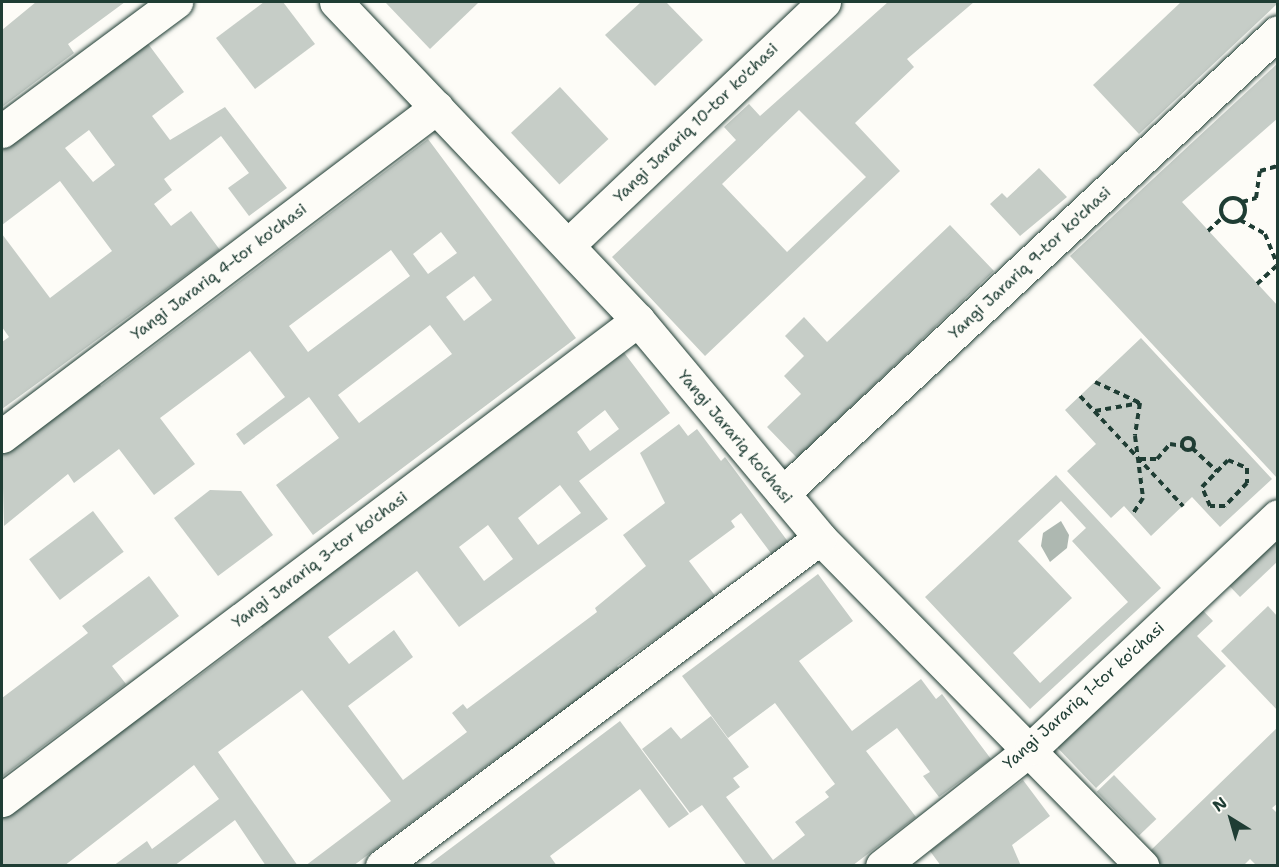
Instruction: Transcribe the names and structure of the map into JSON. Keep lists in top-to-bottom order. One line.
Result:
{"streets":{"street":["Yangi Jarariq 10-tor ko'chasi","Yangi Jarariq 9-tor ko'chasi","Yangi Jarariq 4-tor ko'chasi","Yangi Jarariq ko'chasi","Yangi Jarariq 3-tor ko'chasi","Yangi Jarariq 1-tor ko'chasi"]},"crossings":[["Yangi Jarariq 10-tor ko'chasi","Yangi Jarariq ko'chasi"],["Yangi Jarariq 9-tor ko'chasi","Yangi Jarariq ko'chasi"],["Yangi Jarariq 4-tor ko'chasi","Yangi Jarariq ko'chasi"],["Yangi Jarariq ko'chasi","Yangi Jarariq 3-tor ko'chasi"],["Yangi Jarariq ko'chasi","Yangi Jarariq 1-tor ko'chasi"]],"north":"top left"}
